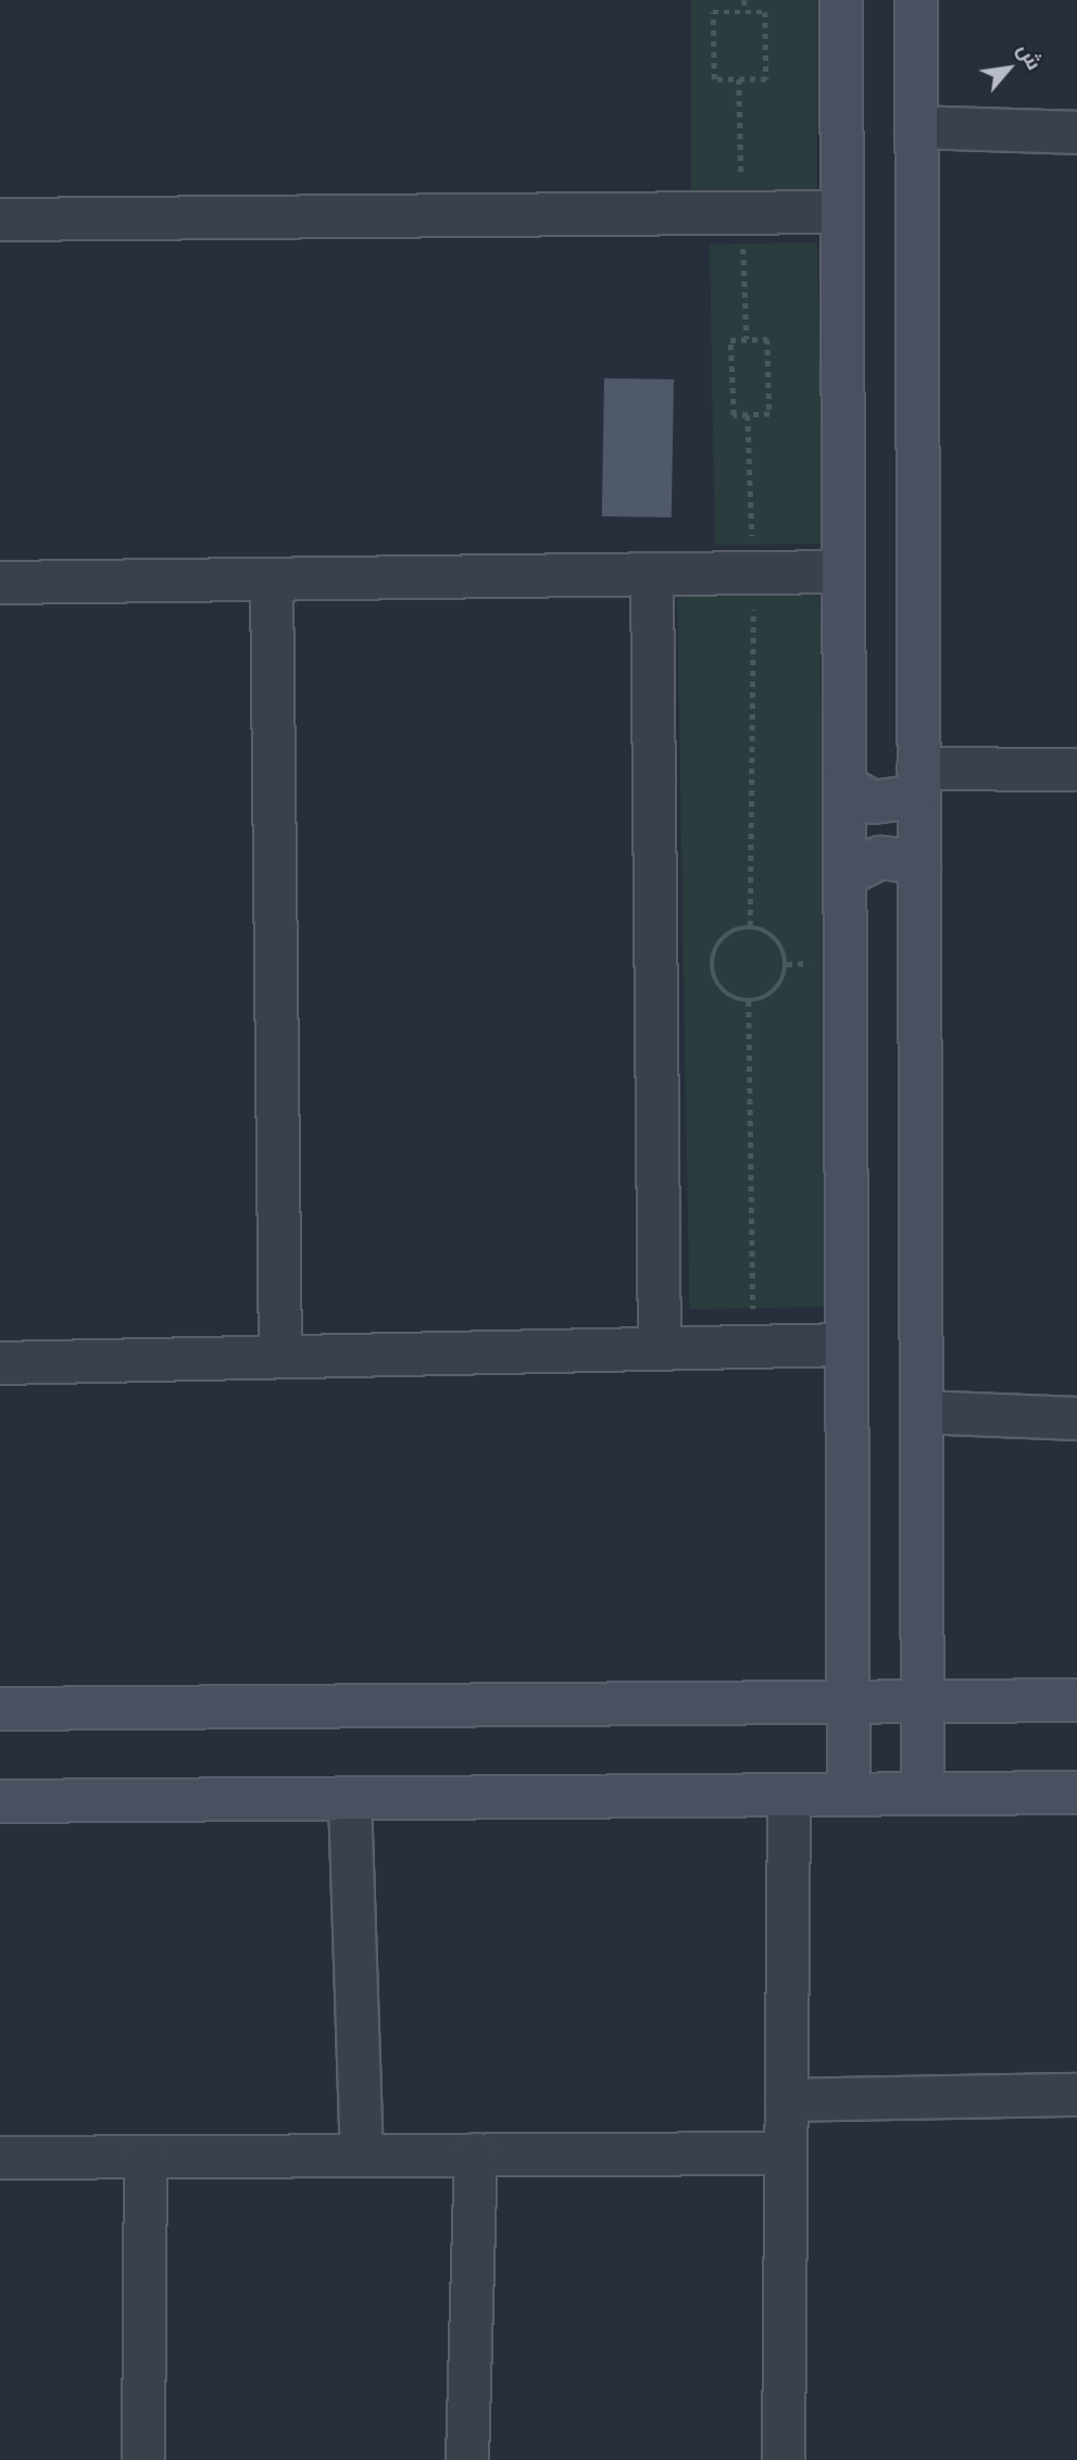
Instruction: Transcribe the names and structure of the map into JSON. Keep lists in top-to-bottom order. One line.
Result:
{"north":"top right"}
